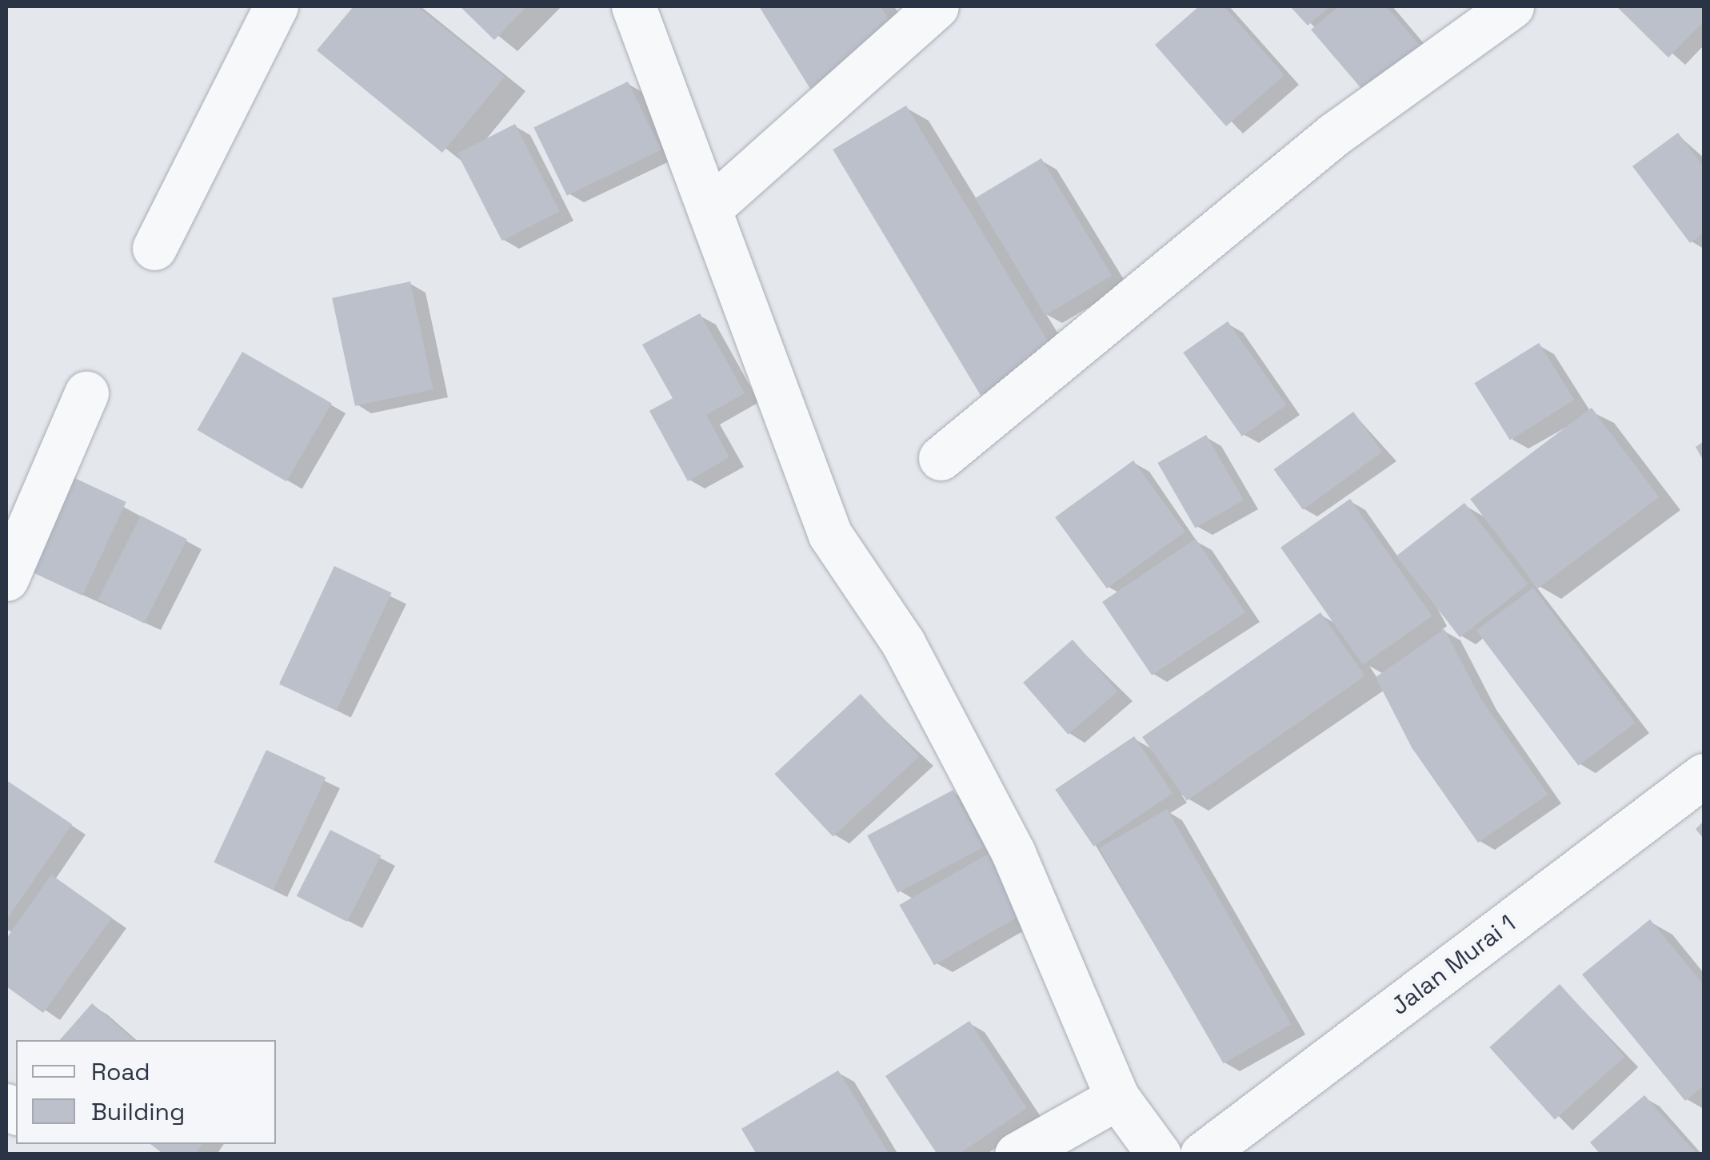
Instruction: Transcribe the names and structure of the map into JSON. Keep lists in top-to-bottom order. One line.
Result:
{"streets":{"street":["Jalan Murai 1"]},"legend":["Road","Building"]}
